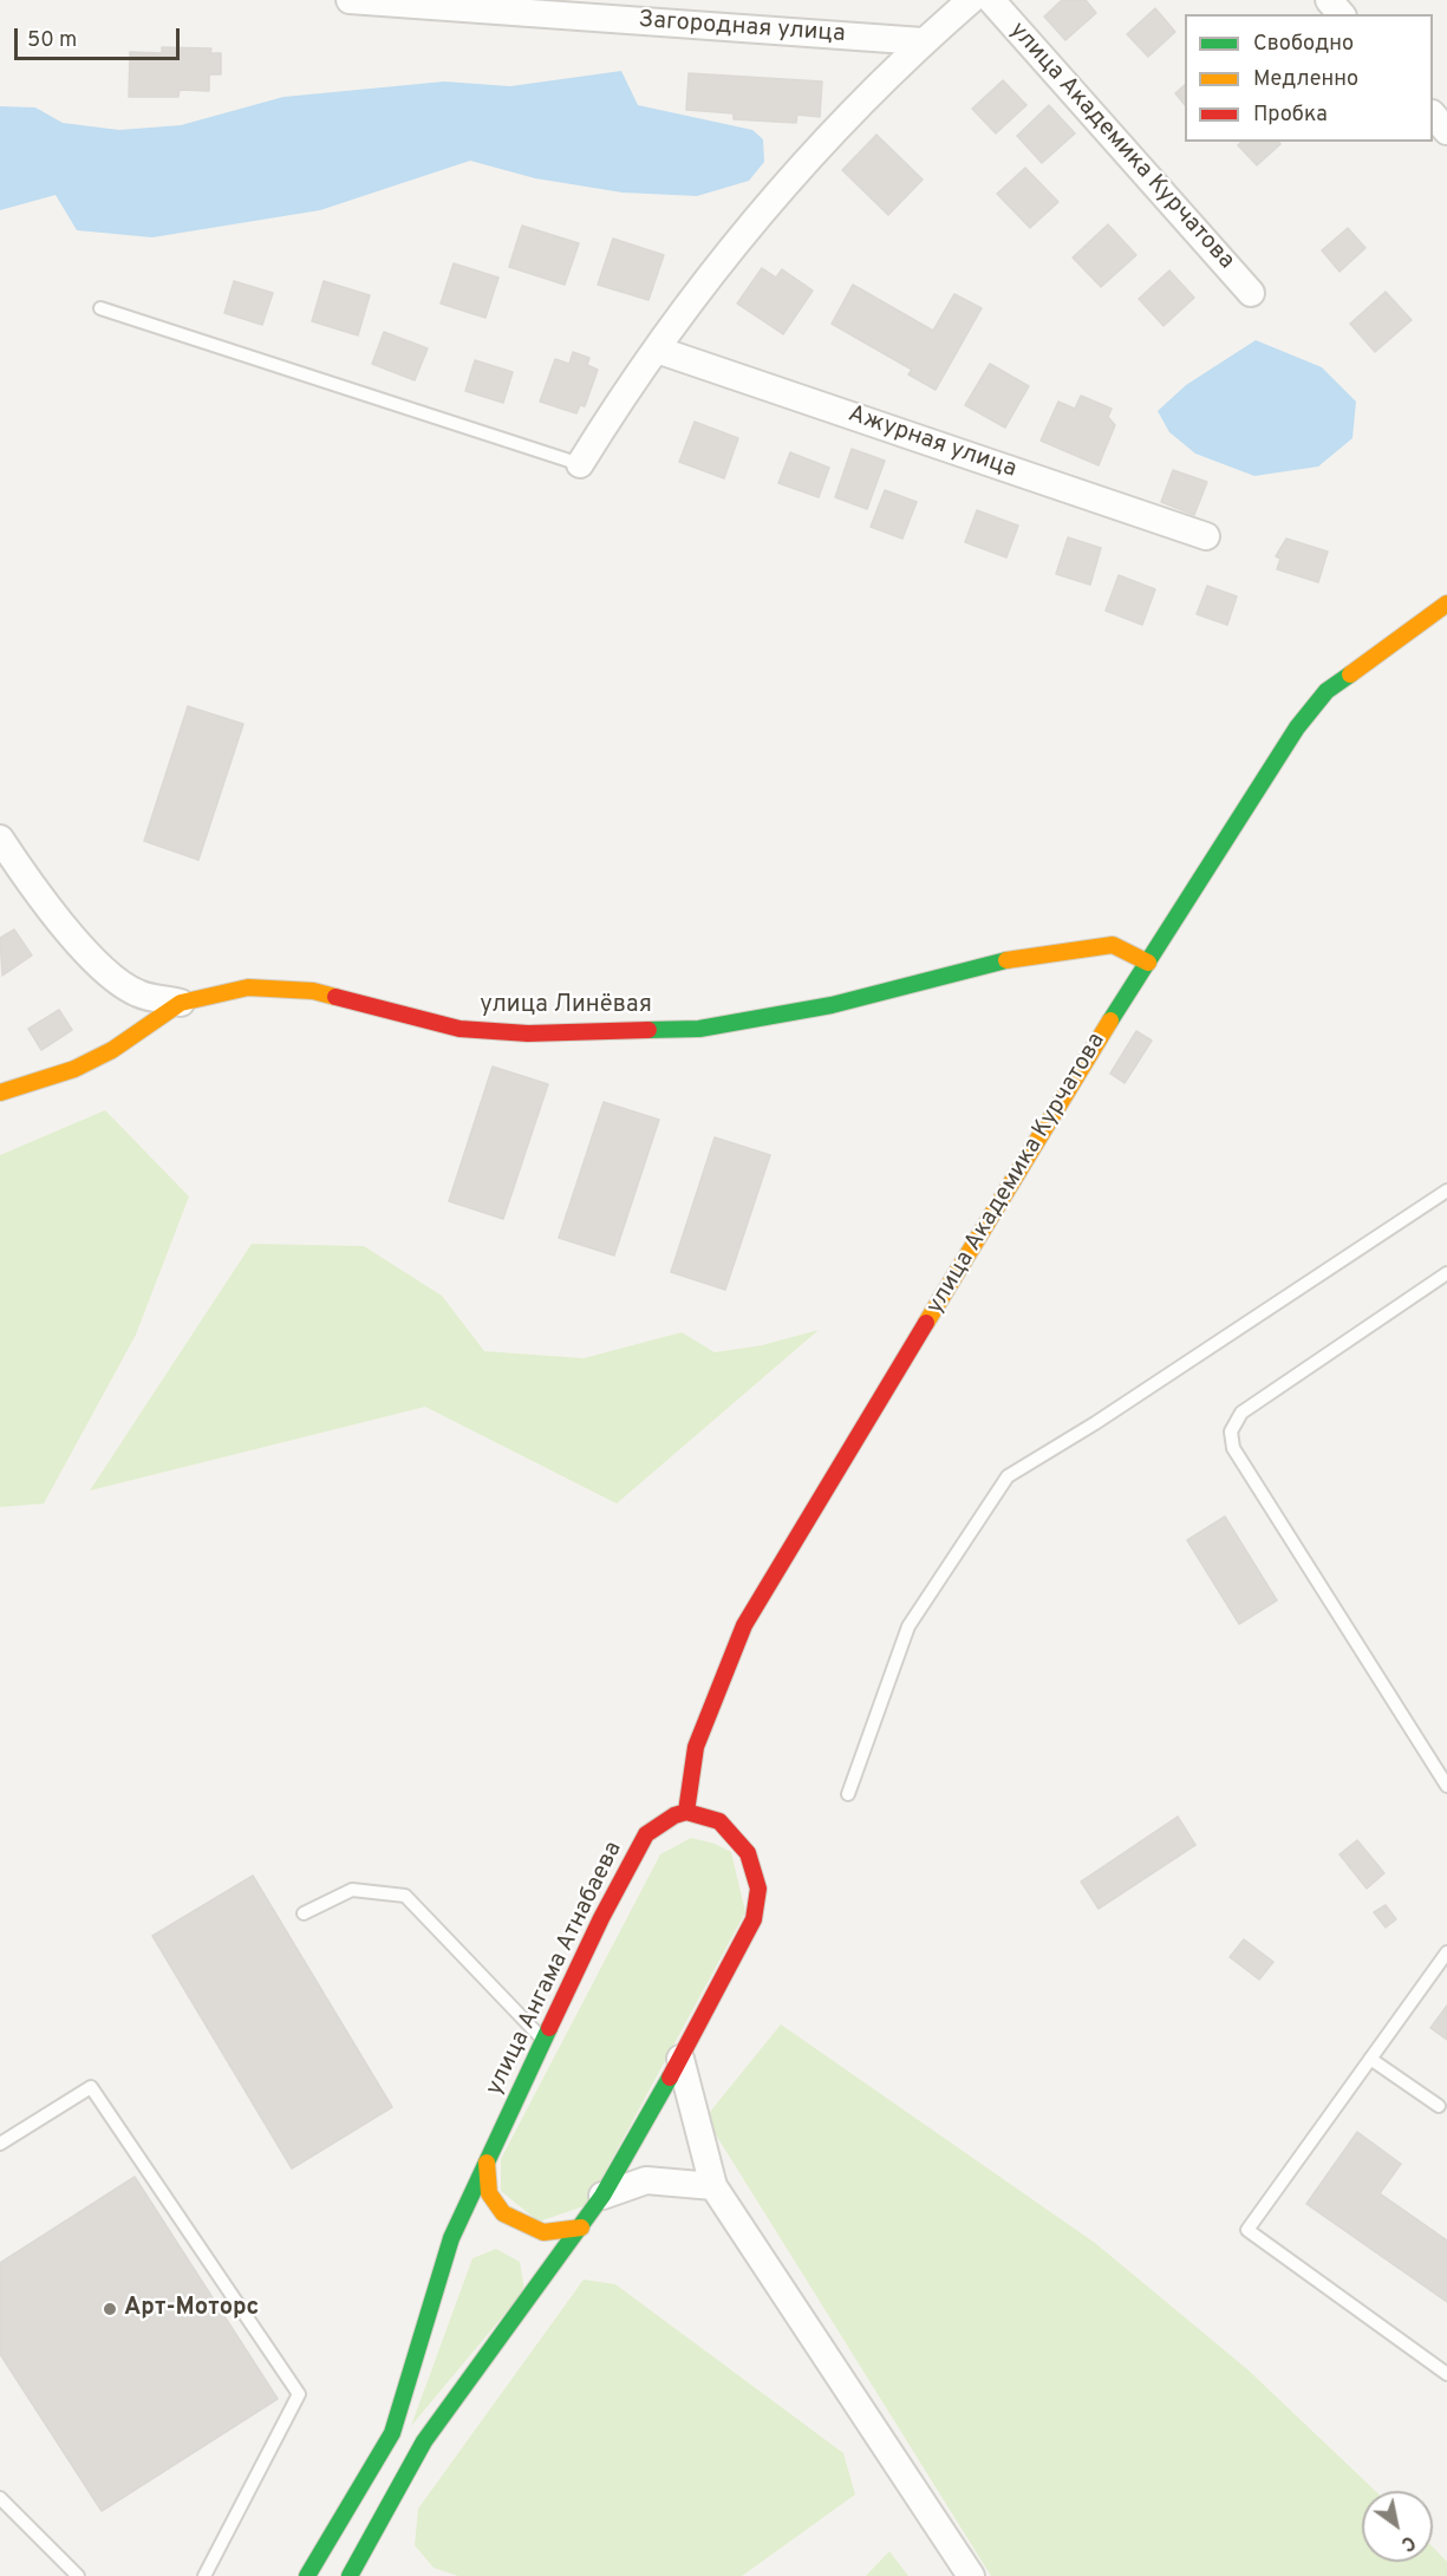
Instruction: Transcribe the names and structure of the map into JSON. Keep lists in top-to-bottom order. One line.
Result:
{"streets":{"street":["Загородная улица","улица Академика Курчатова","Ажурная улица","улица Линёвая","улица Ангама Атнабаева"]},"crossings":[["улица Академика Курчатова","улица Линёвая"],["улица Академика Курчатова","улица Ангама Атнабаева"]],"places":["Арт-Моторс"],"legend":["Свободно","Медленно","Пробка"],"scale_bar":"50 m","north":"bottom right"}
